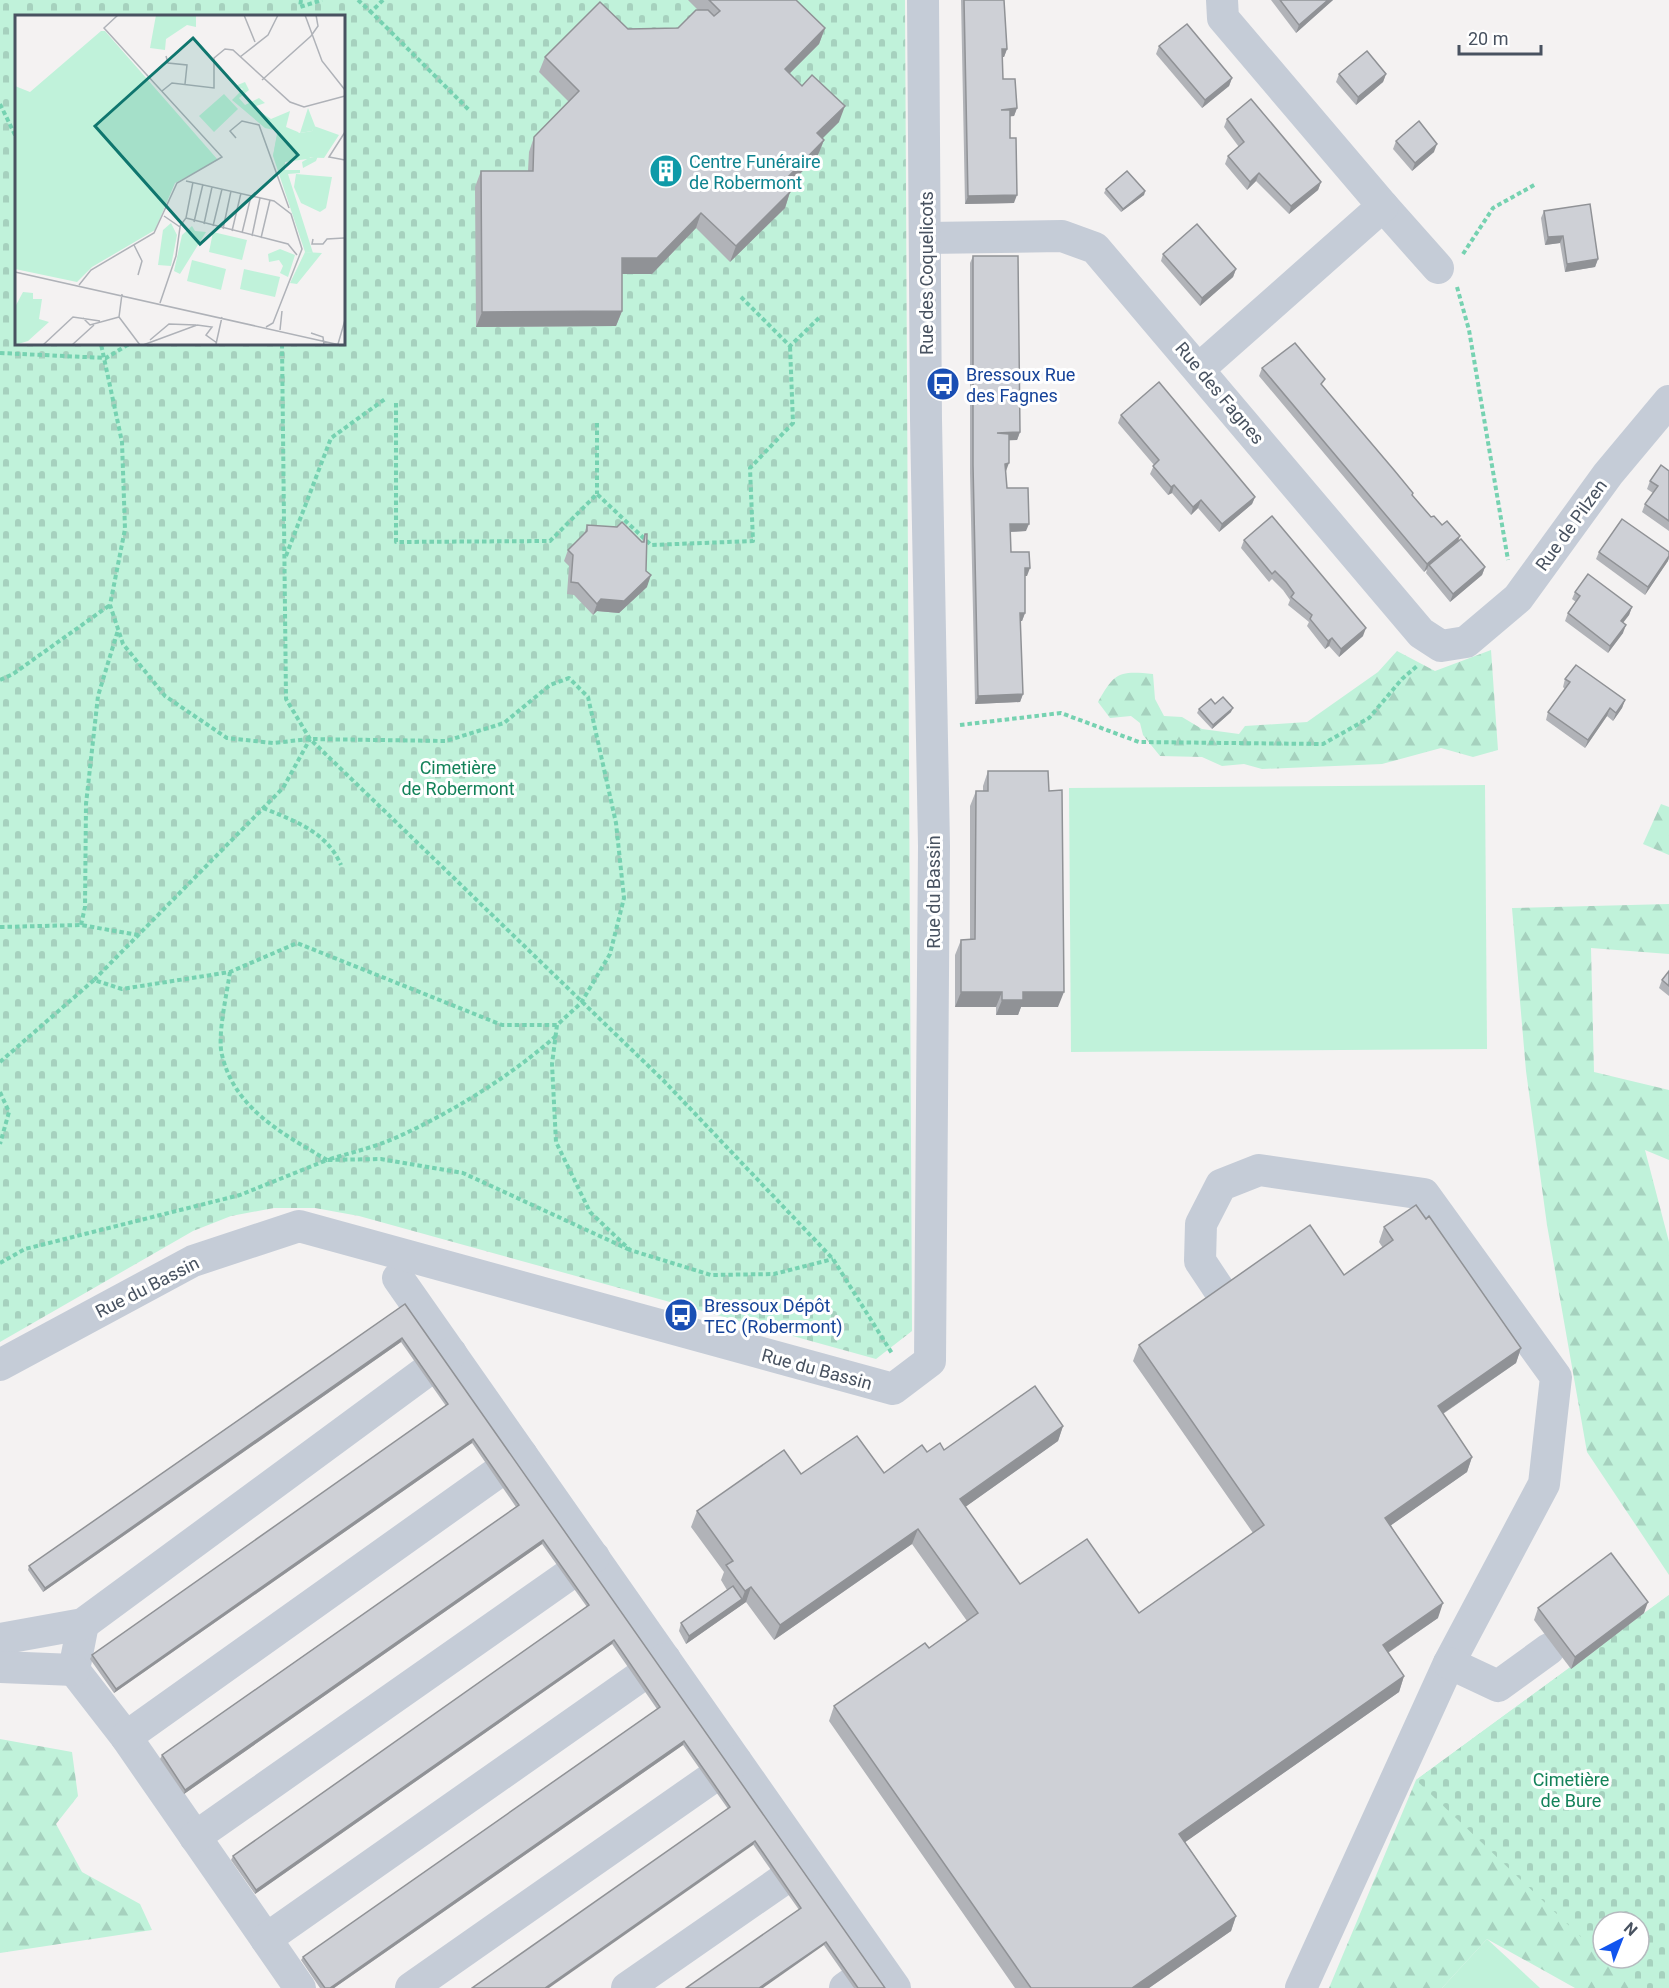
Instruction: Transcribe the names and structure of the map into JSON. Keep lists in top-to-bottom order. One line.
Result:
{"streets":{"street":["Rue des Coquelicots","Rue des Fagnes","Rue de Pilzen","Rue du Bassin"]},"crossings":[["Rue des Coquelicots","Rue des Fagnes"],["Rue des Coquelicots","Rue du Bassin"],["Rue des Fagnes","Rue de Pilzen"]],"parks":["Cimetière de Robermont","Cimetière de Bure"],"places":{"building":["Centre Funéraire de Robermont"],"bus stop":["Bressoux Rue des Fagnes","Bressoux Dépôt TEC (Robermont)"]},"scale_bar":"20 m","north":"top right"}
